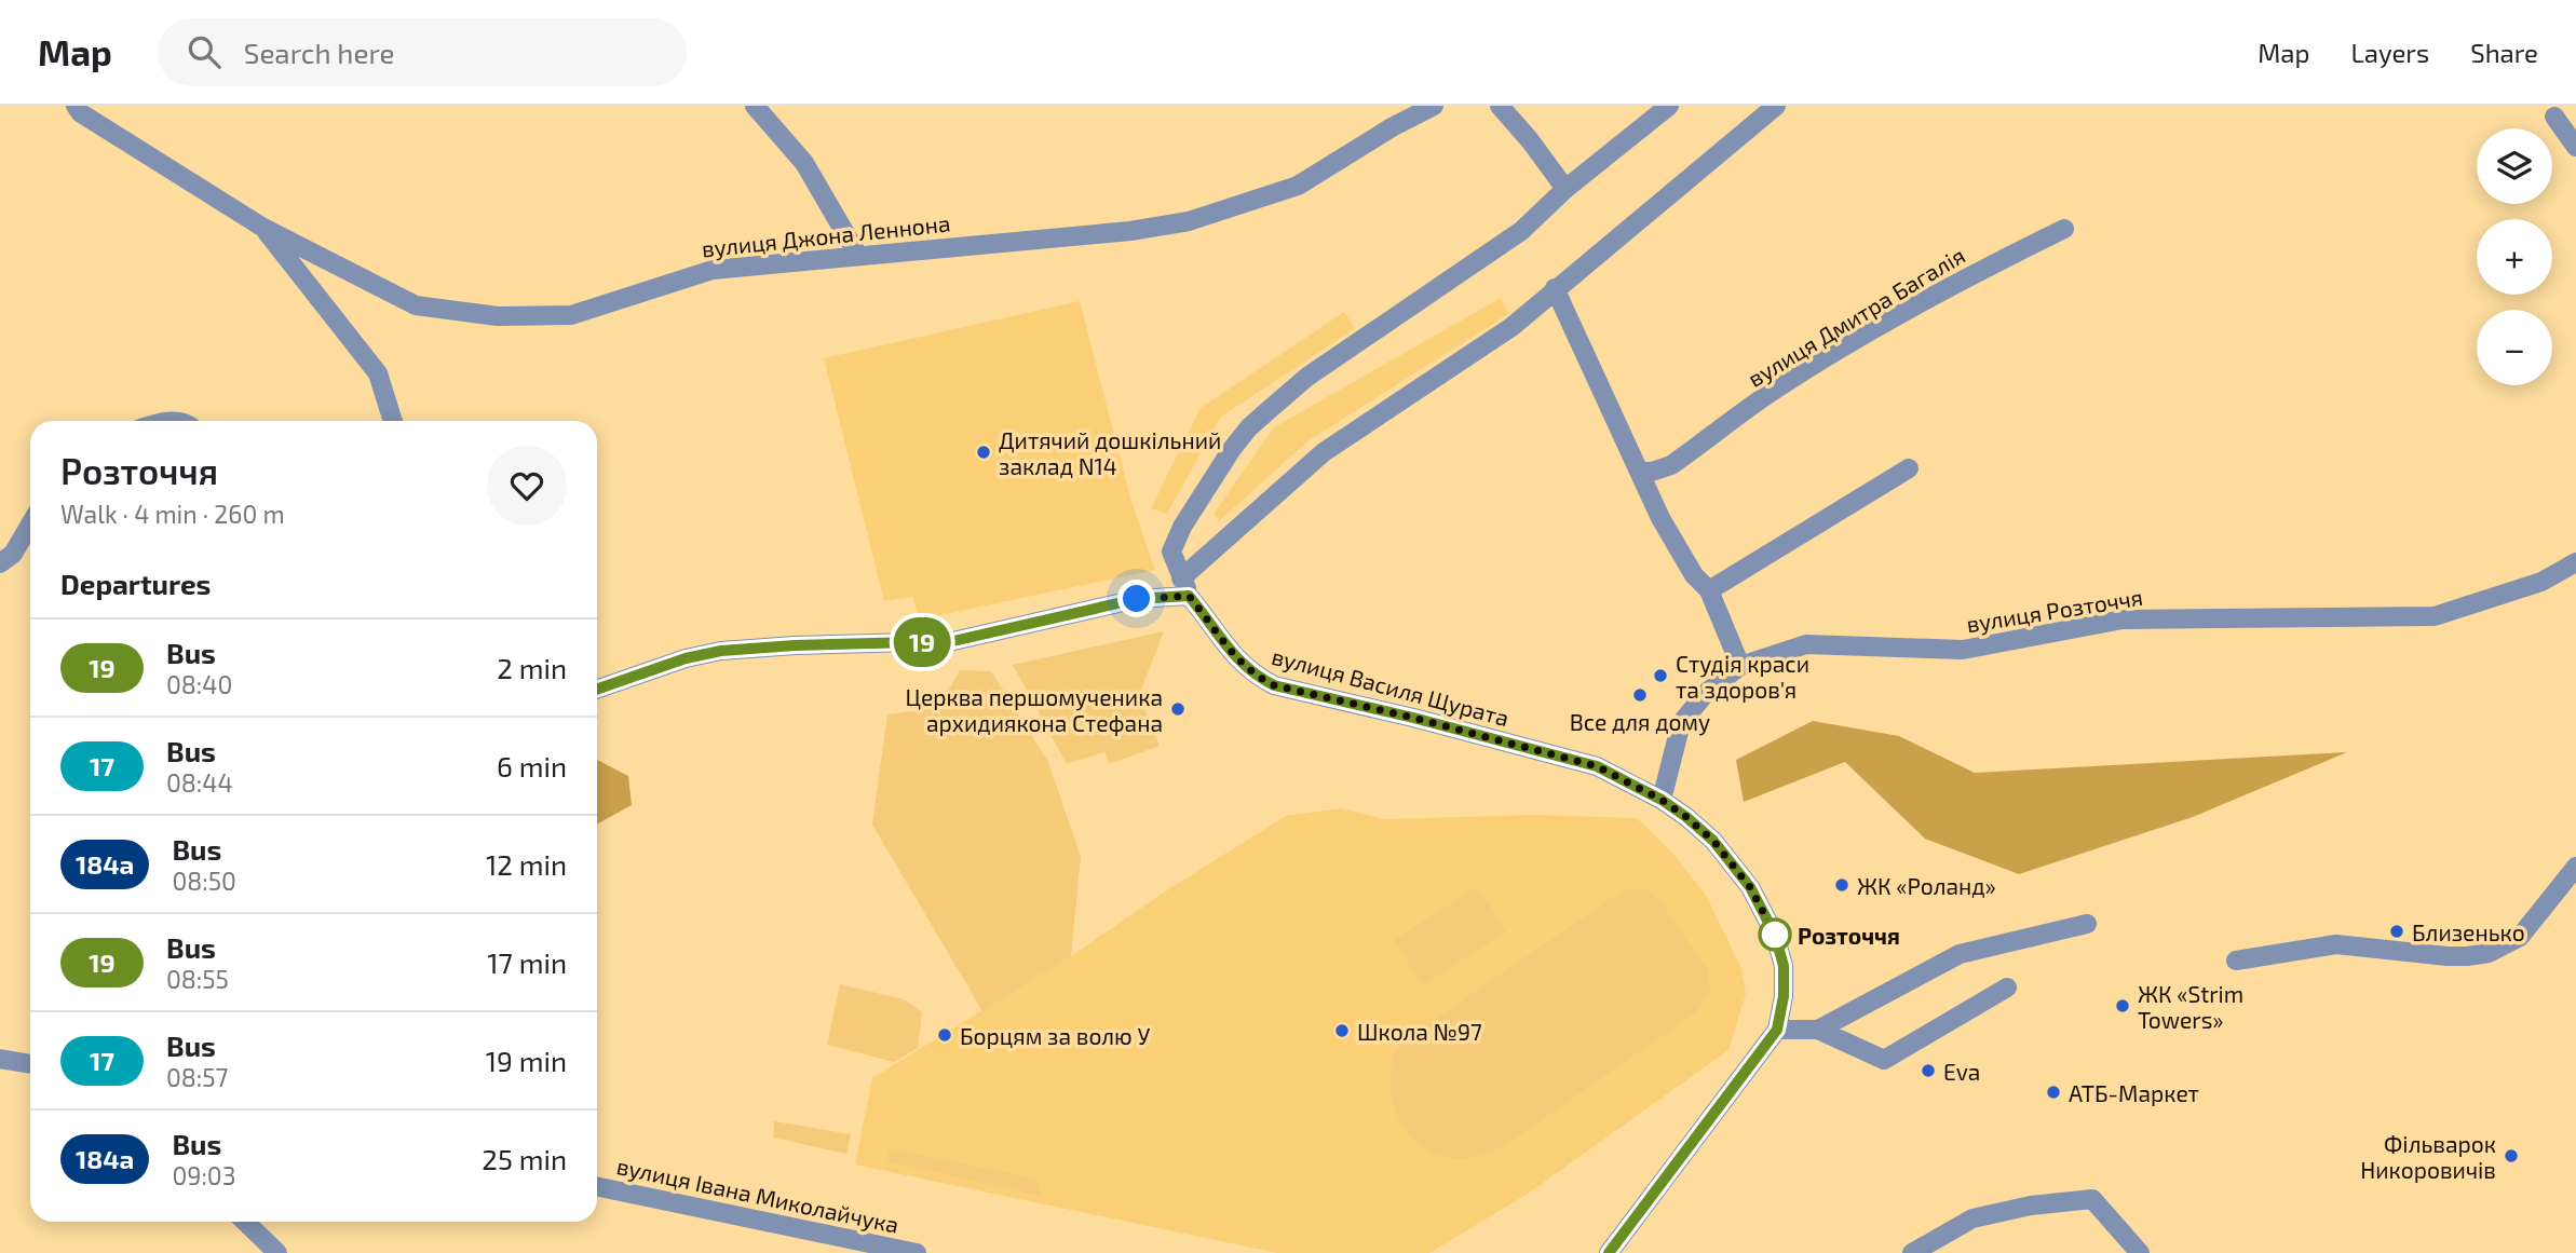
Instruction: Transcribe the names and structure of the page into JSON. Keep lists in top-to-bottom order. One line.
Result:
{"streets":{"street":["вулиця Джона Леннона","вулиця Дмитра Багалія","вулиця Розточчя","вулиця Василя Щурата","вулиця Івана Миколайчука"]},"crossings":[["вулиця Розточчя","вулиця Василя Щурата"]],"places":["Дитячий дошкільний заклад N14","Студія краси та здоров'я","Все для дому","Церква першомученика архидиякона Стефана","ЖК «Роланд»","Близенько","Розточчя","ЖК «Strim Towers»","Школа №97","Борцям за волю У","Eva","АТБ-Маркет","Фільварок Никоровичів"],"lines":["bus line 19"],"page":{"header":"Map","search":"Search here","nav":["Map","Layers","Share"],"on_map":"19","map_buttons":["+","−"],"heading":[["Розточчя","Walk · 4 min · 260 m"],"Departures"],"list":[{"mark":"19","name":"Bus","note":"08:40","value":"2 min"},{"mark":"17","name":"Bus","note":"08:44","value":"6 min"},{"mark":"184а","name":"Bus","note":"08:50","value":"12 min"},{"mark":"19","name":"Bus","note":"08:55","value":"17 min"},{"mark":"17","name":"Bus","note":"08:57","value":"19 min"},{"mark":"184а","name":"Bus","note":"09:03","value":"25 min"}]}}
